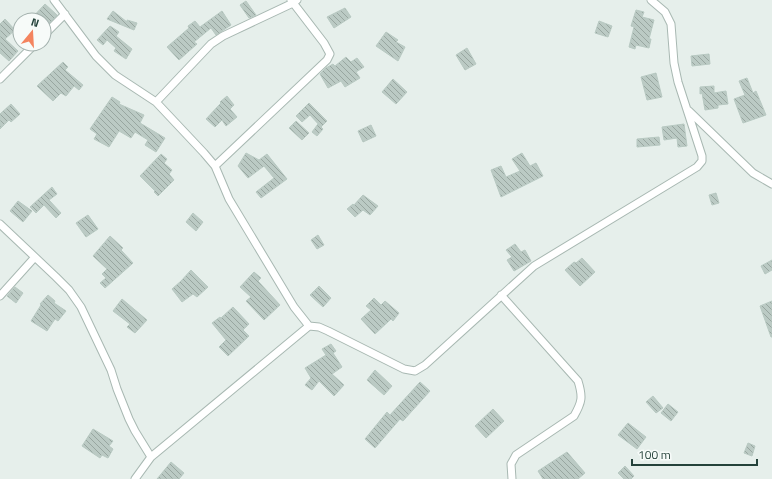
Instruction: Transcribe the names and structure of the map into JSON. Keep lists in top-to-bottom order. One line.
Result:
{"scale_bar":"100 m","north":"top"}
